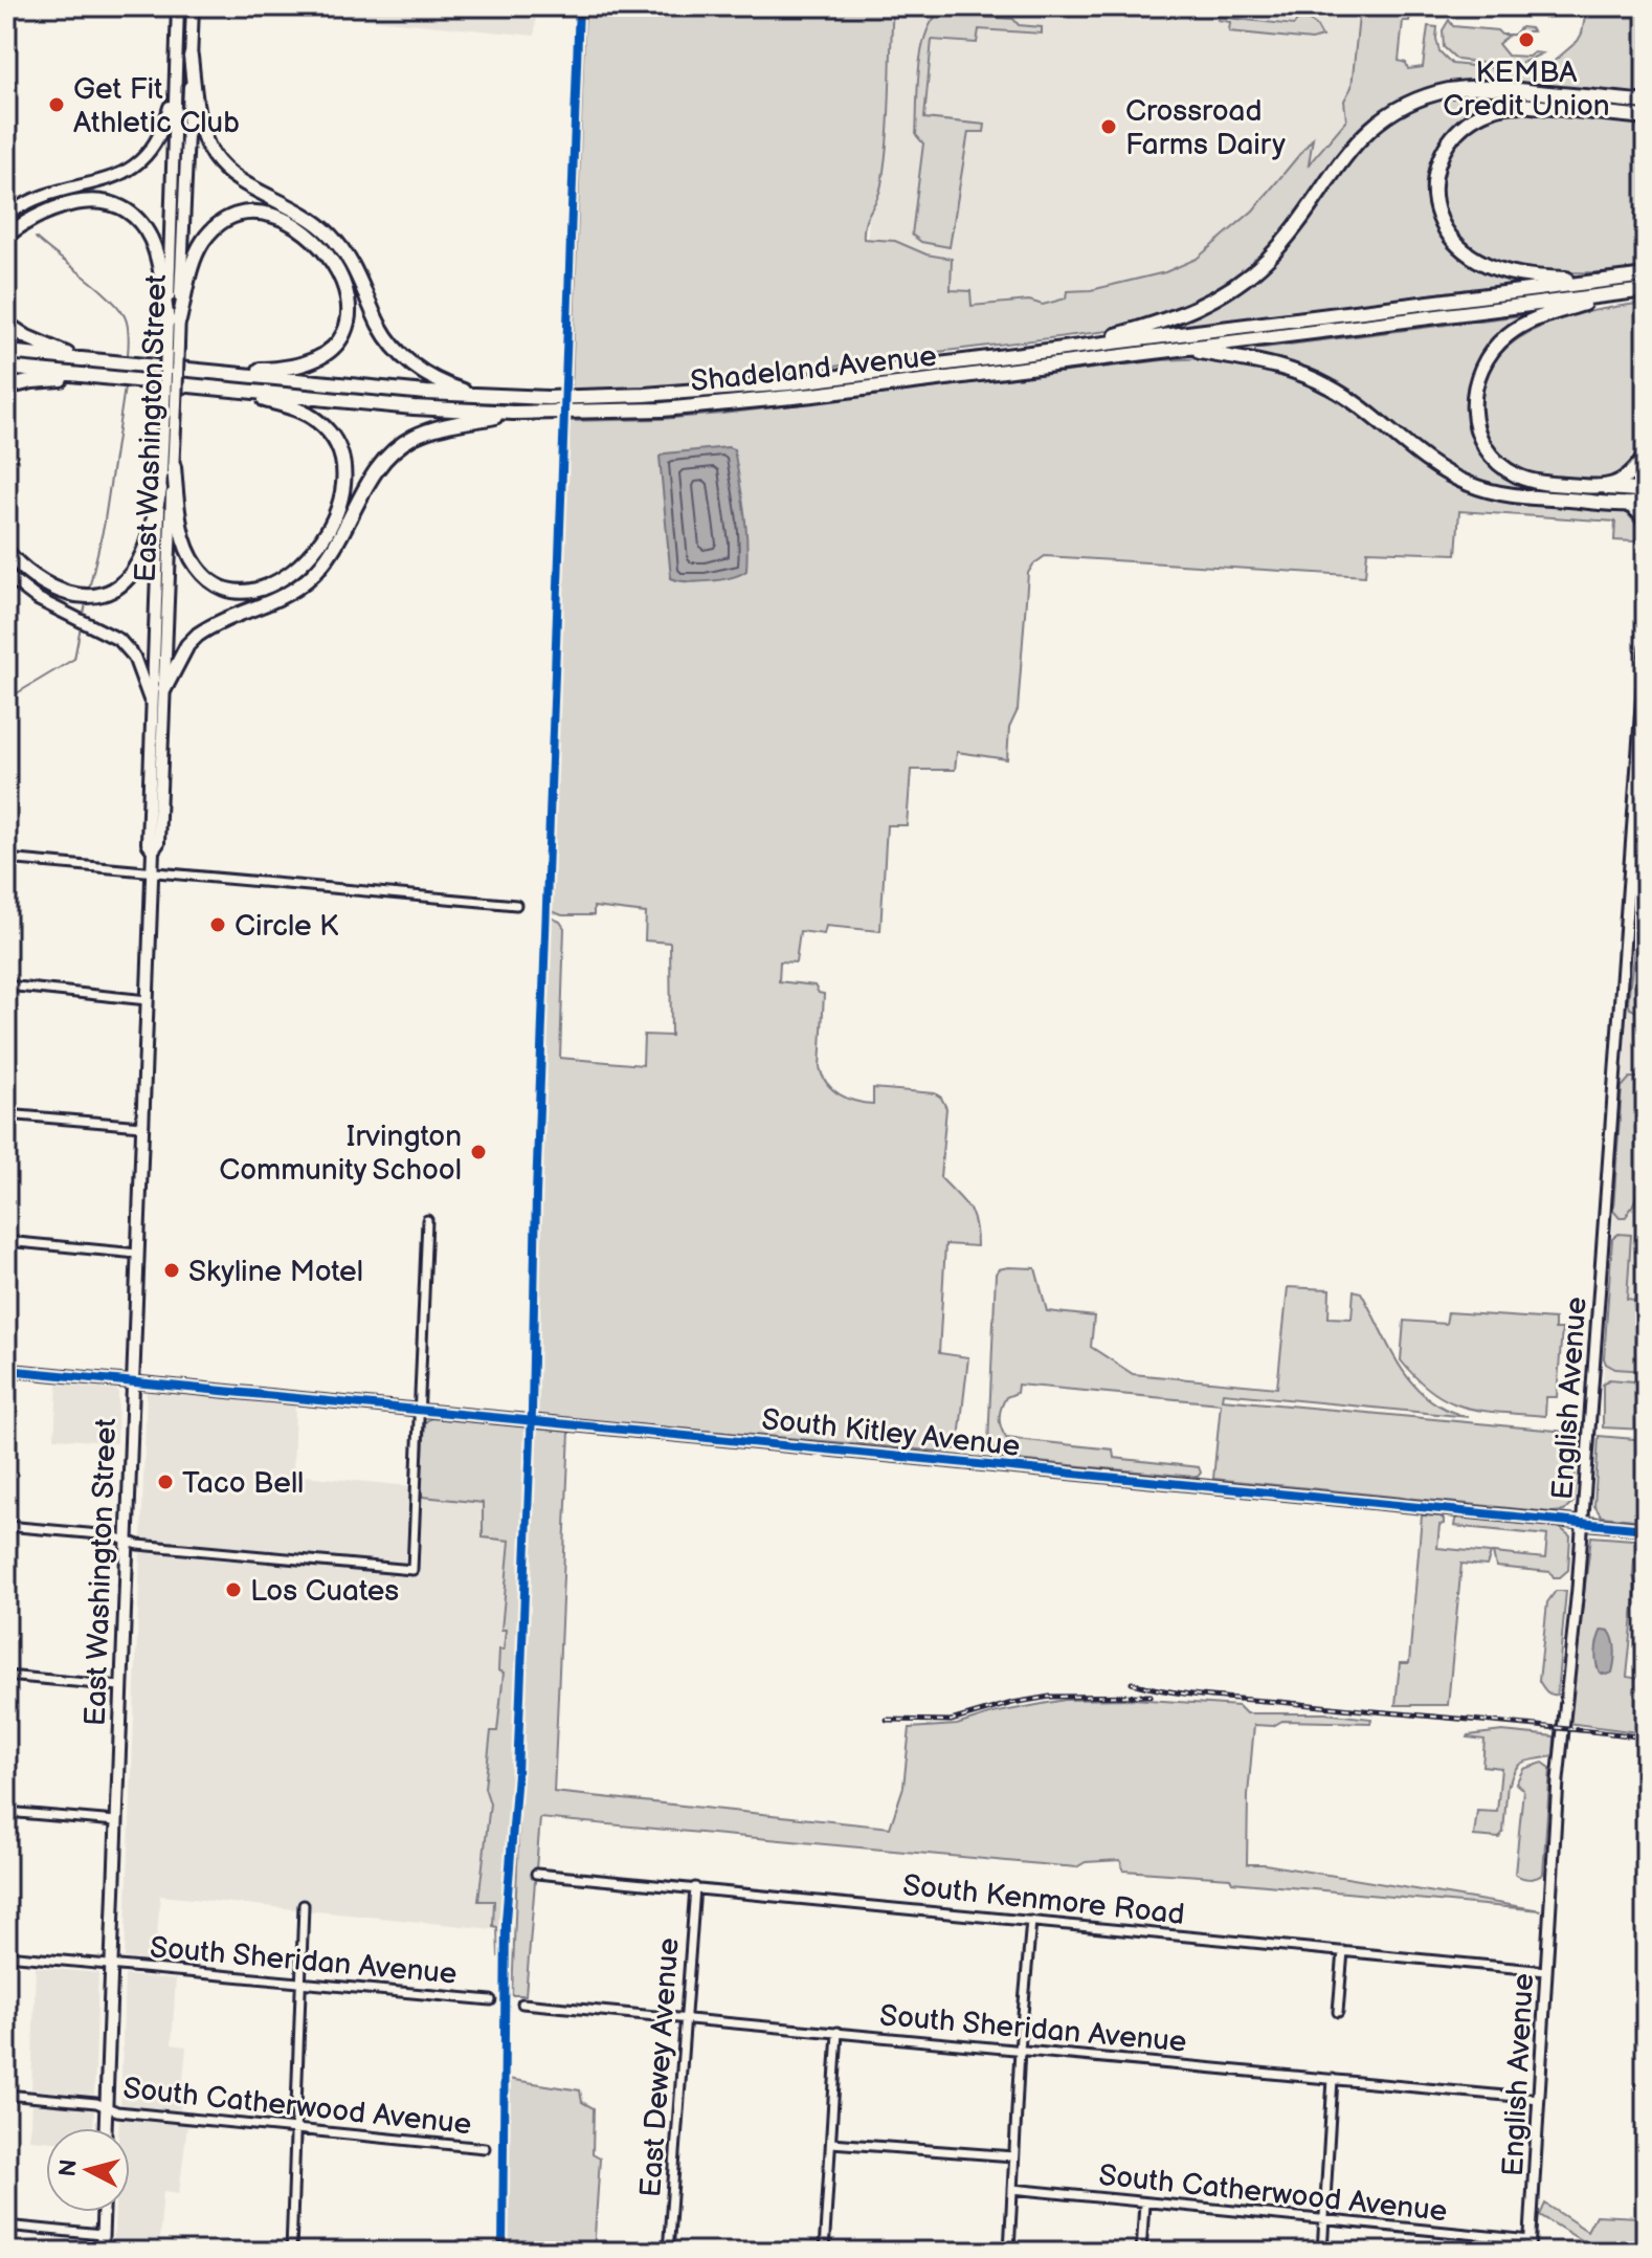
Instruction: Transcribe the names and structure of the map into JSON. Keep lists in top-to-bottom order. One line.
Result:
{"streets":{"highway":["Shadeland Avenue"],"main road":["East Washington Street"],"street":["English Avenue","South Kitley Avenue","South Kenmore Road","South Sheridan Avenue","East Dewey Avenue","South Catherwood Avenue"]},"crossings":[["East Washington Street","South Kitley Avenue"],["East Washington Street","South Sheridan Avenue"],["East Washington Street","South Catherwood Avenue"],["English Avenue","South Kitley Avenue"],["English Avenue","South Kenmore Road"],["English Avenue","South Sheridan Avenue"],["English Avenue","South Catherwood Avenue"],["South Kenmore Road","East Dewey Avenue"],["South Sheridan Avenue","East Dewey Avenue"]],"places":["KEMBA Credit Union","Get Fit Athletic Club","Crossroad Farms Dairy","Circle K","Irvington Community School","Skyline Motel","Taco Bell","Los Cuates"],"north":"left"}
